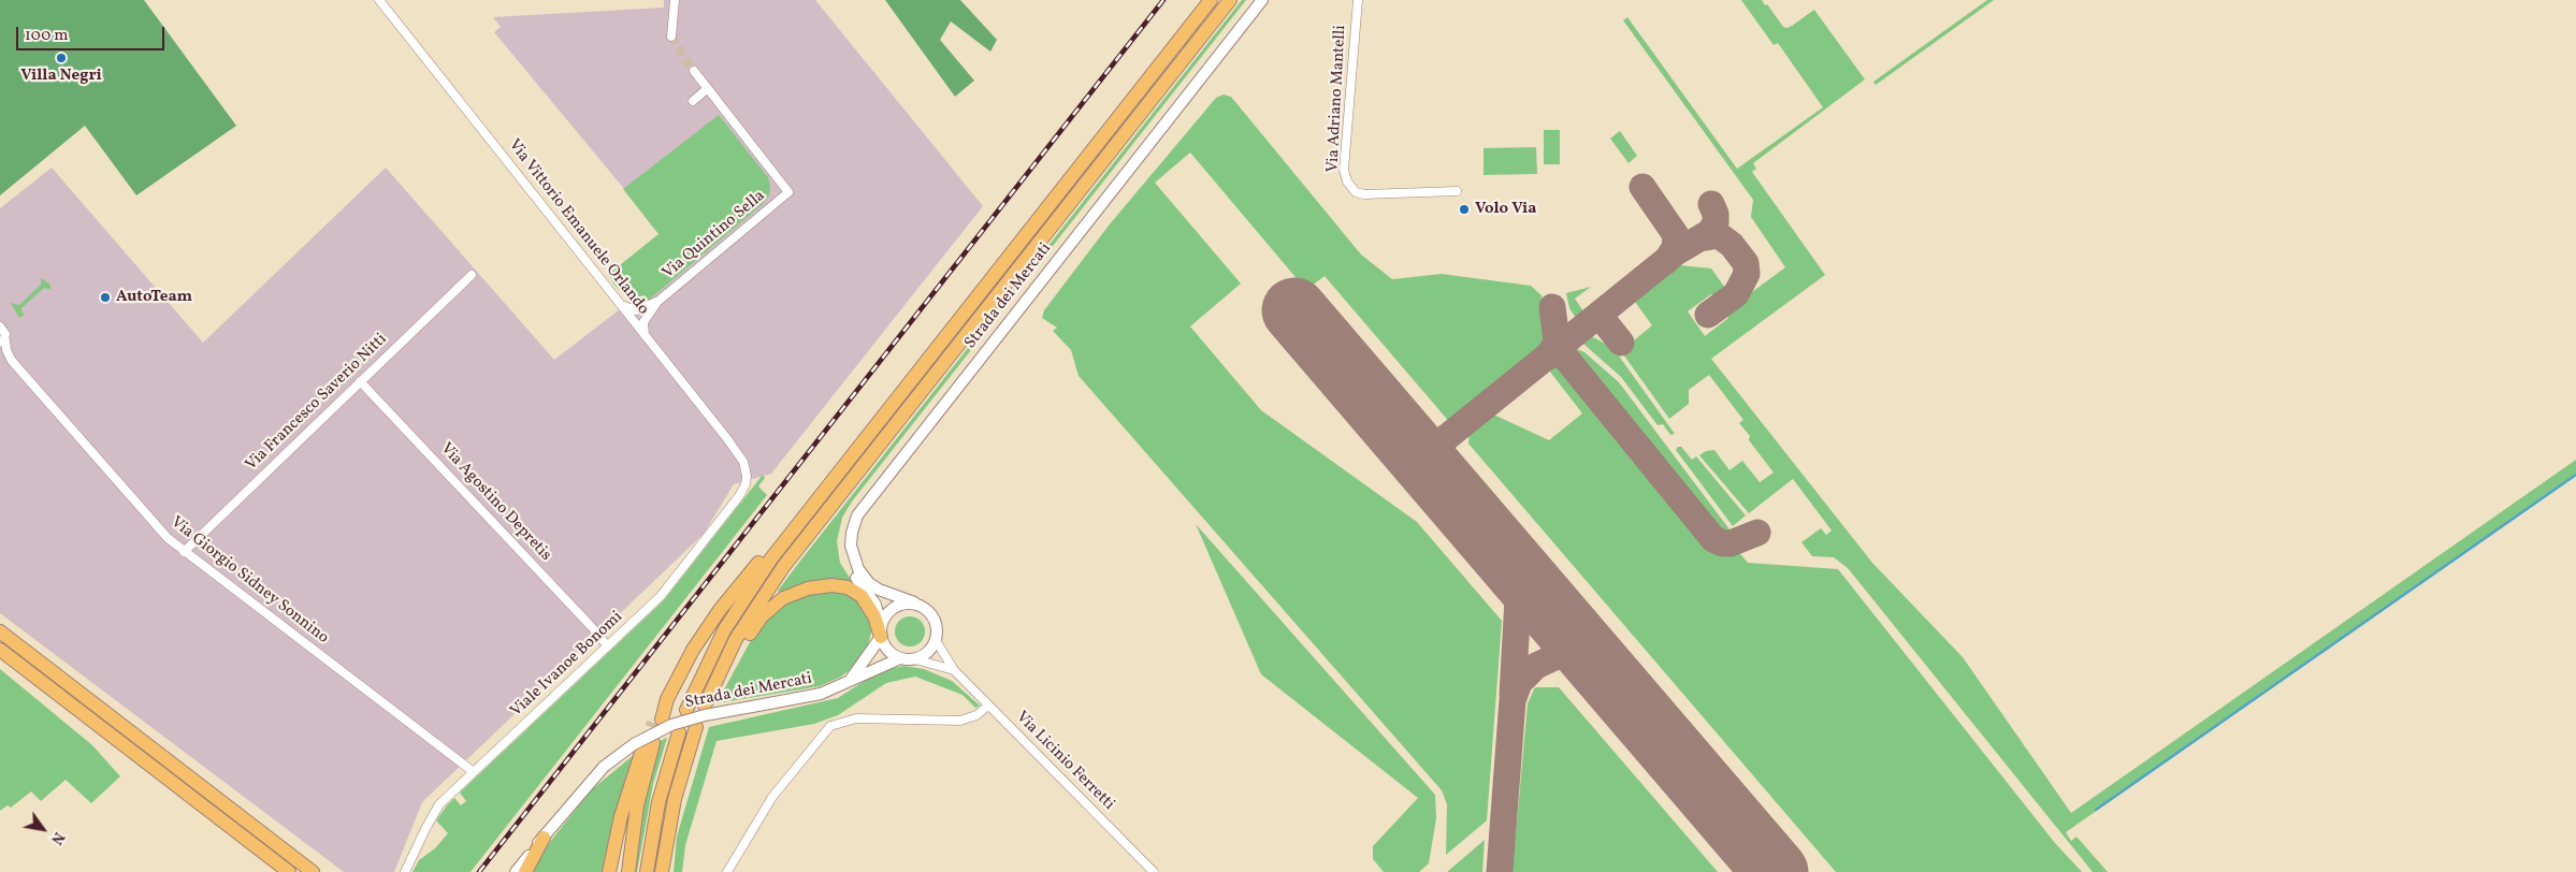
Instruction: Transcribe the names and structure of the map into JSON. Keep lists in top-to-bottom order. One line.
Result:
{"streets":{"street":["Via Adriano Mantelli","Via Vittorio Emanuele Orlando","Via Quintino Sella","Strada dei Mercati","Via Francesco Saverio Nitti","Via Agostino Depretis","Via Giorgio Sidney Sonnino","Viale Ivanoe Bonomi","Via Licinio Ferretti"]},"crossings":[["Via Vittorio Emanuele Orlando","Via Quintino Sella"],["Via Vittorio Emanuele Orlando","Viale Ivanoe Bonomi"],["Strada dei Mercati","Via Licinio Ferretti"],["Via Francesco Saverio Nitti","Via Agostino Depretis"],["Via Francesco Saverio Nitti","Via Giorgio Sidney Sonnino"],["Via Agostino Depretis","Viale Ivanoe Bonomi"],["Via Giorgio Sidney Sonnino","Viale Ivanoe Bonomi"]],"places":["Villa Negri","Volo Via","AutoTeam"],"scale_bar":"100 m","north":"bottom right"}
